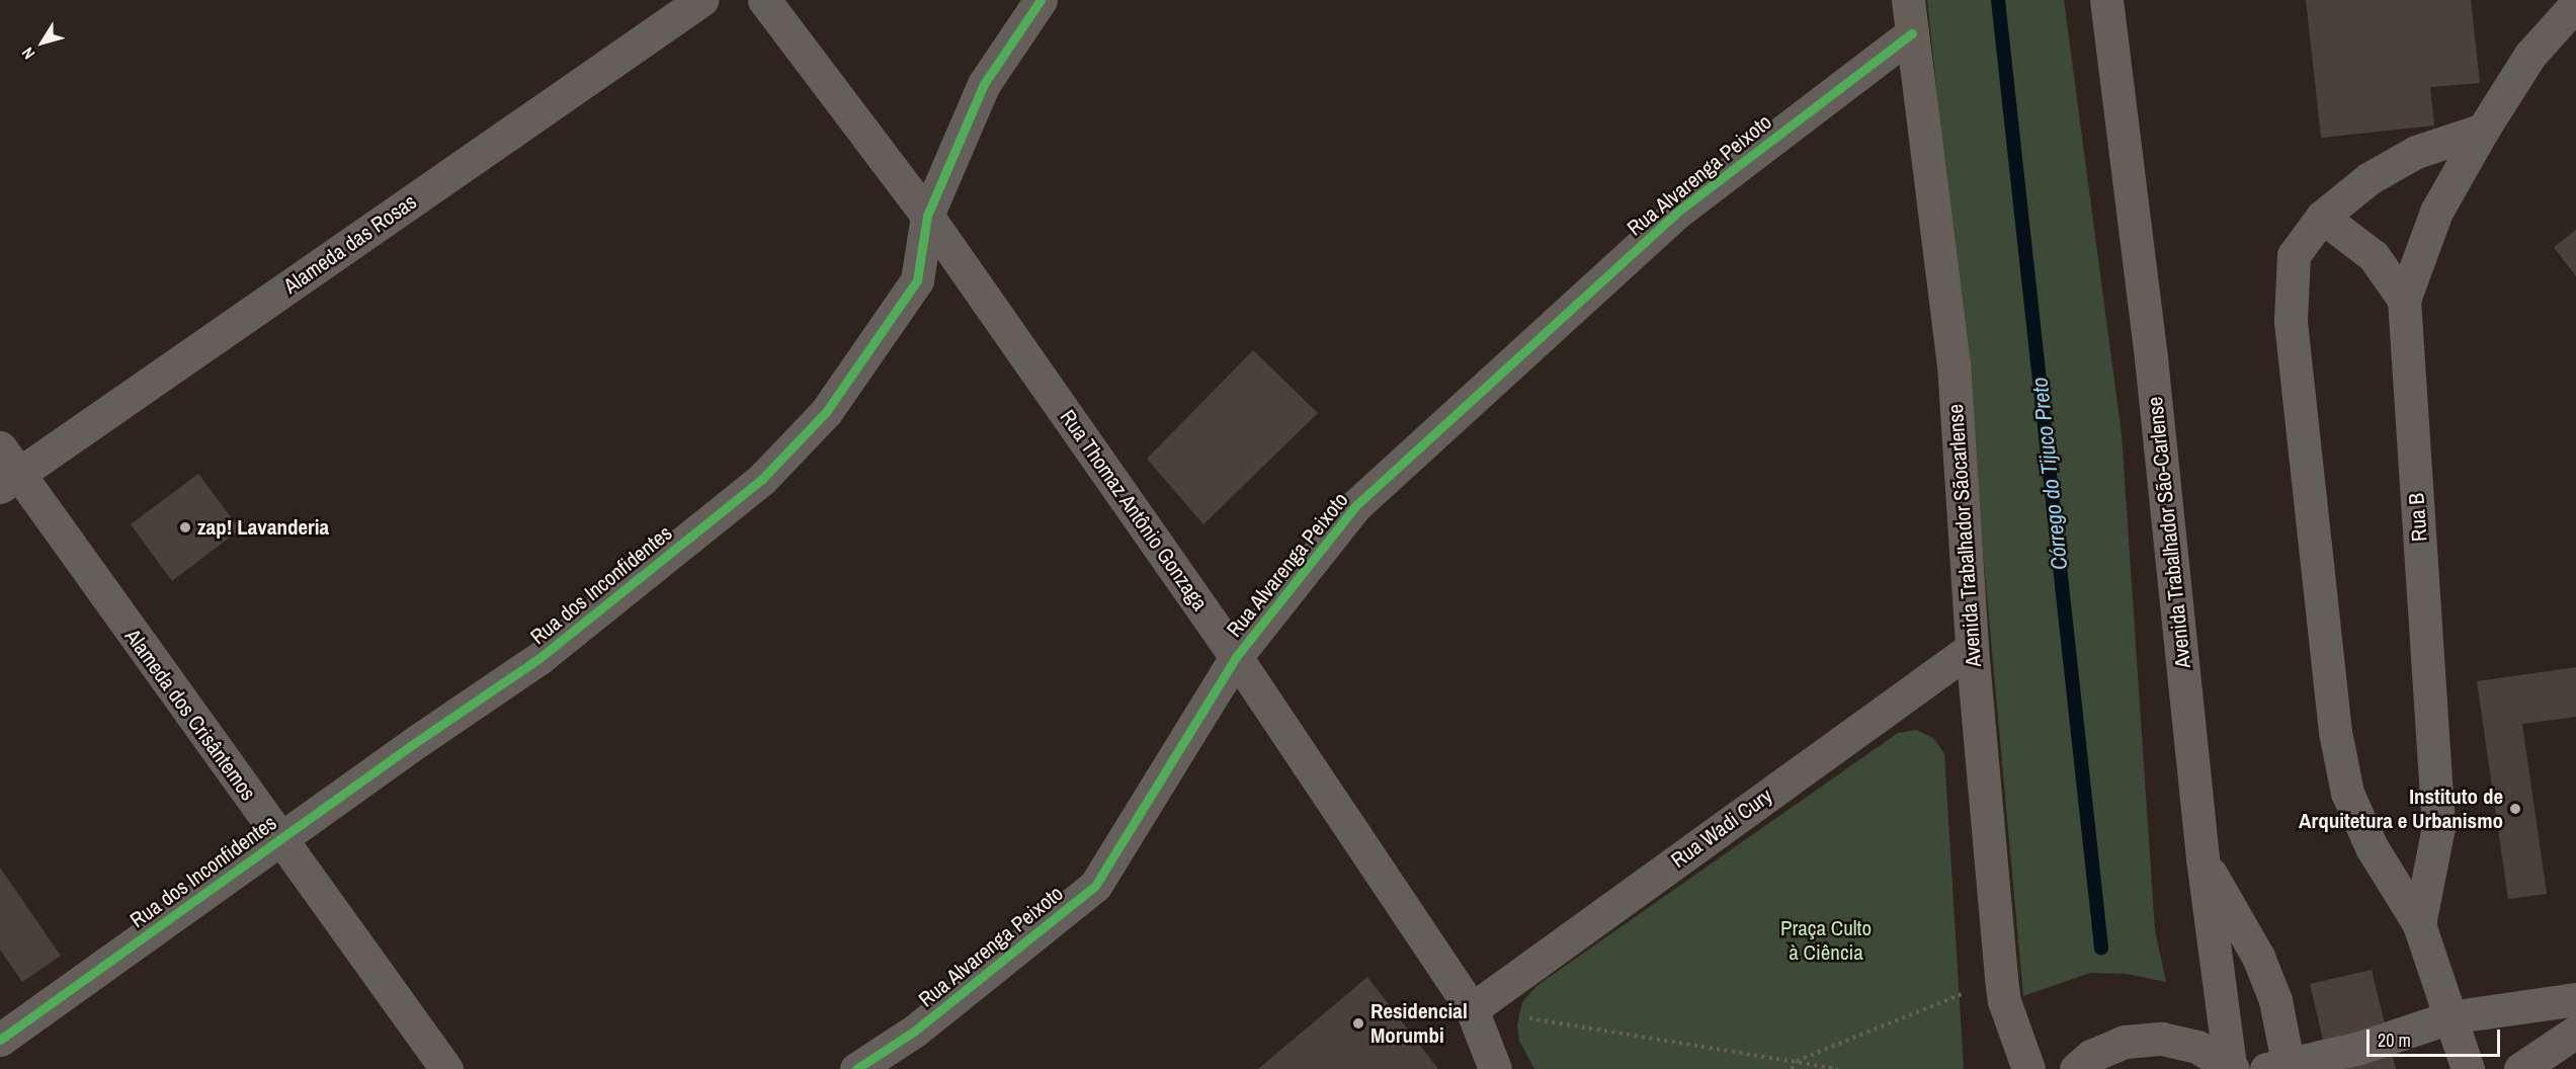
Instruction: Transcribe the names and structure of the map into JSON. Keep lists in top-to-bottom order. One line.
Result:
{"streets":{"main road":["Avenida Trabalhador São-Carlense","Avenida Trabalhador Sãocarlense"],"street":["Rua Alvarenga Peixoto","Alameda das Rosas","Rua Thomaz Antônio Gonzaga","Rua B","Rua dos Inconfidentes","Alameda dos Crisântemos","Rua Wadi Cury"]},"crossings":[["Rua Alvarenga Peixoto","Rua Thomaz Antônio Gonzaga"],["Rua Alvarenga Peixoto","Avenida Trabalhador Sãocarlense"],["Alameda das Rosas","Alameda dos Crisântemos"],["Rua Thomaz Antônio Gonzaga","Rua dos Inconfidentes"],["Rua Thomaz Antônio Gonzaga","Rua Wadi Cury"],["Avenida Trabalhador Sãocarlense","Rua Wadi Cury"],["Rua dos Inconfidentes","Alameda dos Crisântemos"]],"water":["Córrego do Tijuco Preto"],"parks":["Praça Culto à Ciência"],"places":["zap! Lavanderia","Instituto de Arquitetura e Urbanismo","Residencial Morumbi"],"scale_bar":"20 m","north":"bottom left"}
